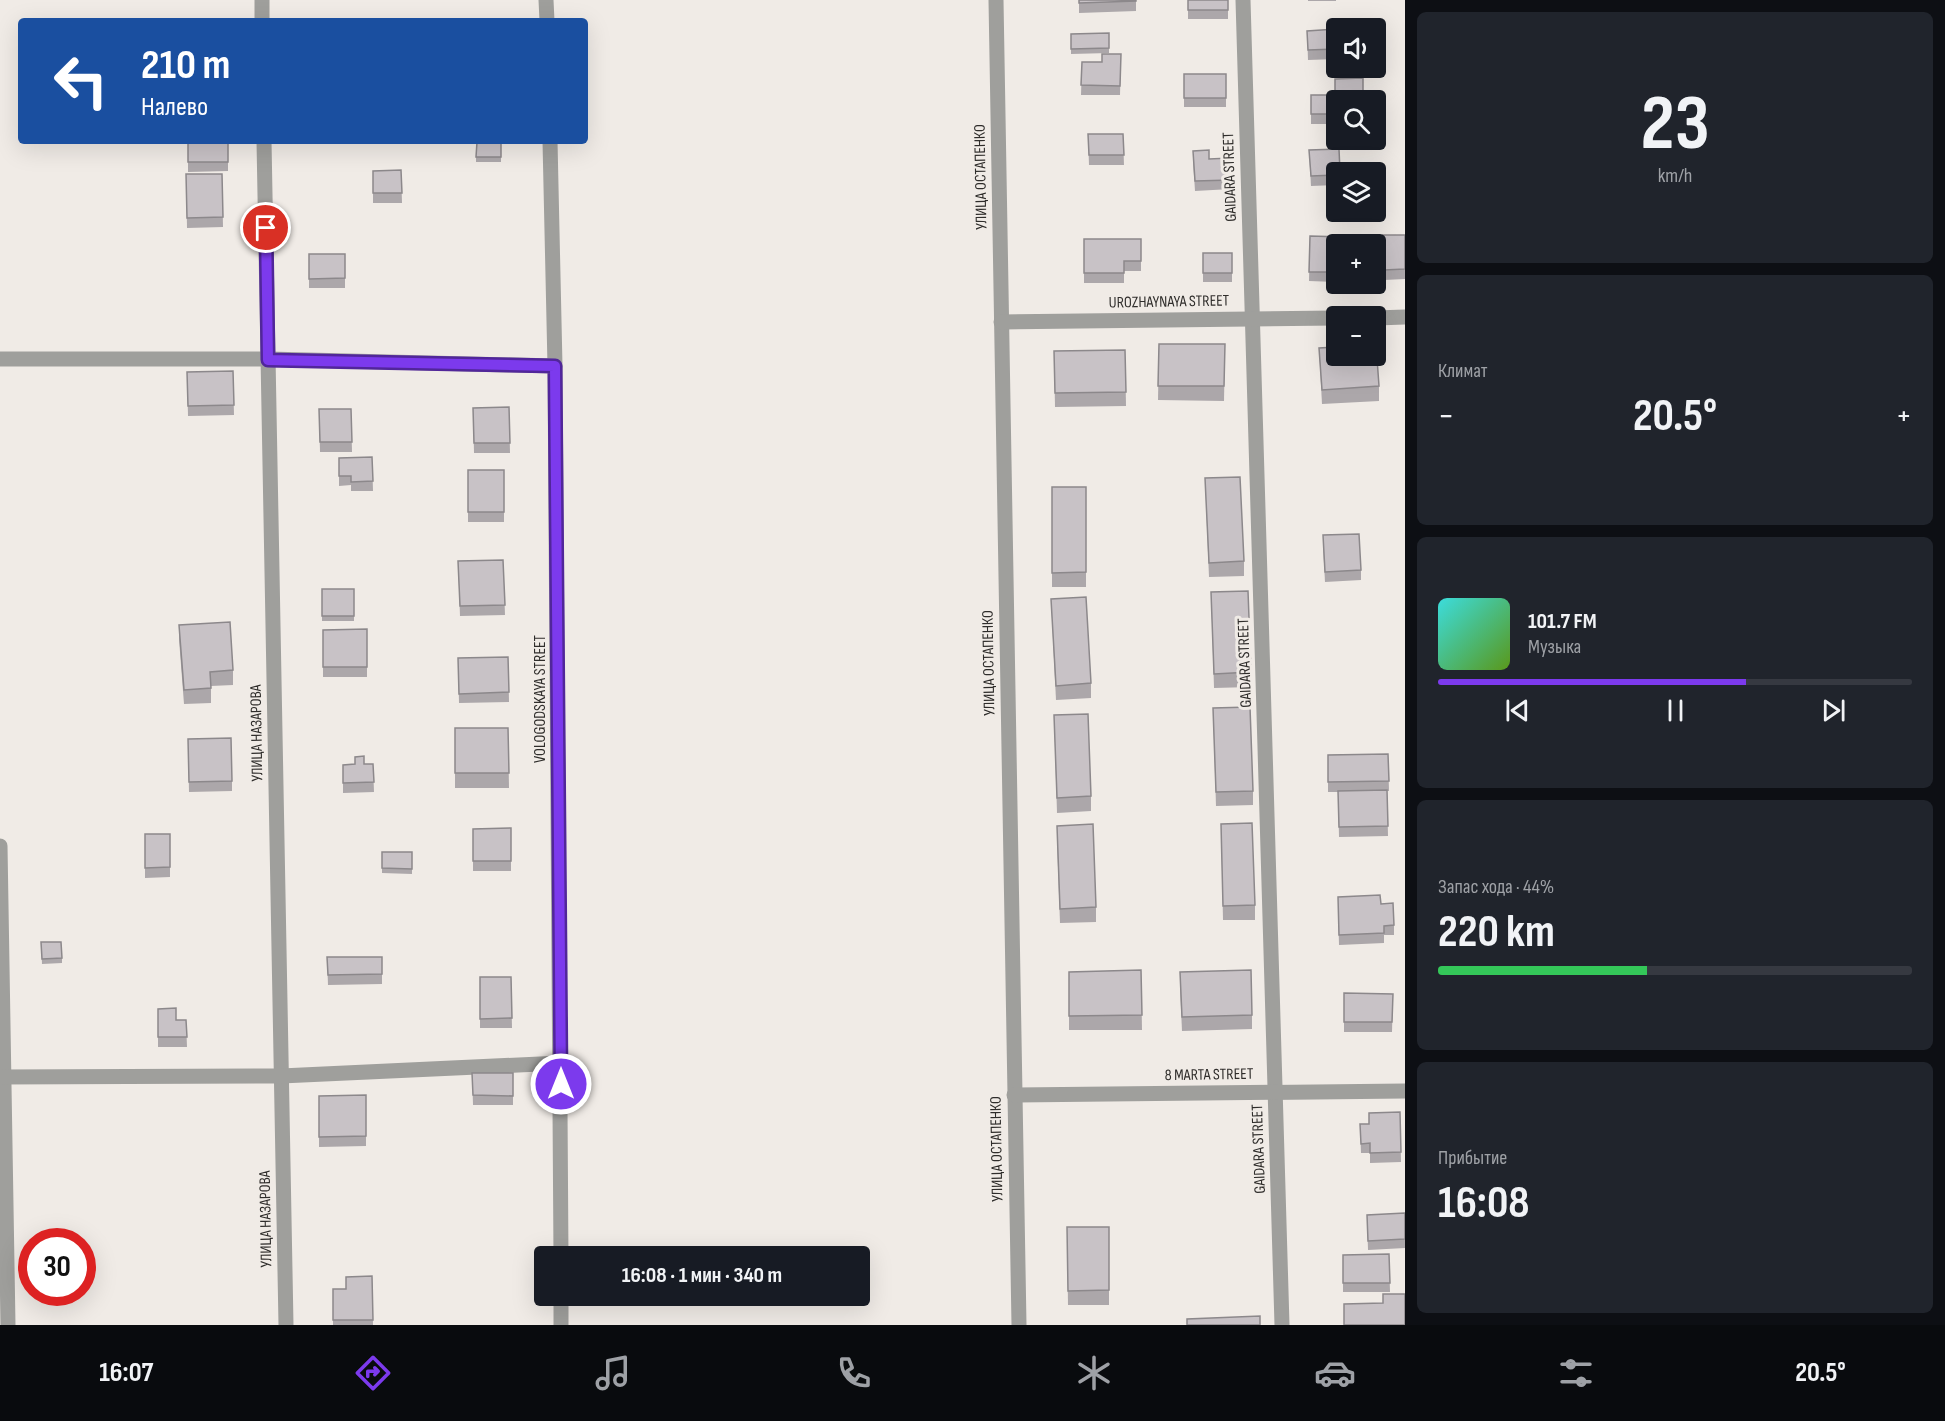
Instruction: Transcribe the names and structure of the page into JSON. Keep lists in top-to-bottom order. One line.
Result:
{"streets":{"street":["УЛИЦА ОСТАПЕНКО","GAIDARA STREET","UROZHAYNAYA STREET","VOLOGODSKAYA STREET","УЛИЦА НАЗАРОВА","8 MARTA STREET"]},"crossings":[["УЛИЦА ОСТАПЕНКО","UROZHAYNAYA STREET"],["УЛИЦА ОСТАПЕНКО","8 MARTA STREET"],["GAIDARA STREET","UROZHAYNAYA STREET"],["GAIDARA STREET","8 MARTA STREET"]],"page":{"tile":[["23","km/h"],"Климат",["Запас хода · 44%","220 km"],["Прибытие","16:08"]],"map_buttons":["+","−"],"turn":["210 m","Налево"],"heat":["−","20.5°","+"],"song":["101.7 FM","Музыка"],"limit":"30","trip":"16:08 · 1 мин · 340 m","tabs":["16:07","20.5°"]}}
